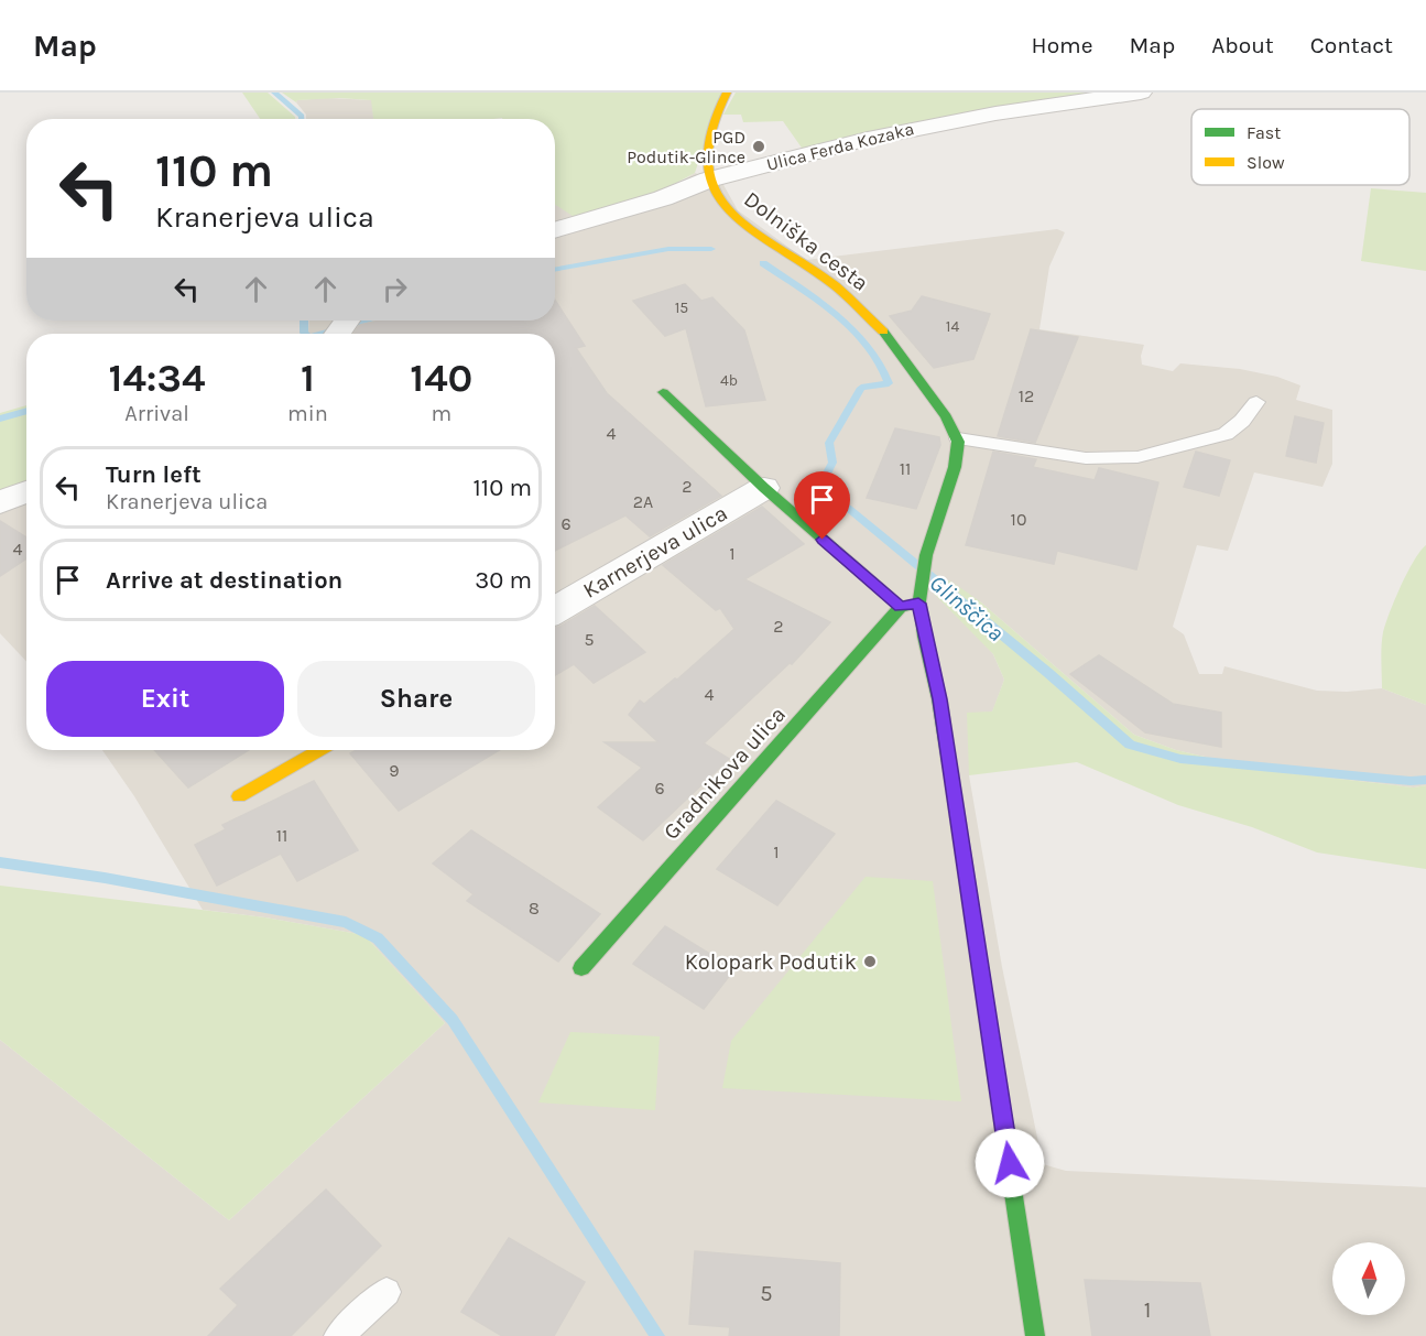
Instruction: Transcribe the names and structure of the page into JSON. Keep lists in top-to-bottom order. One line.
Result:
{"streets":{"street":["Ulica Ferda Kozaka","Dolniška cesta","Karnerjeva ulica","Gradnikova ulica"]},"crossings":[["Ulica Ferda Kozaka","Dolniška cesta"]],"water":["Glinščica"],"places":["PGD Podutik-Glince","Kolopark Podutik"],"house_numbers":["15","14","4b","12","4","11","2","2A","10","6","4","1","2","5","4","9","6","11","1","8","5","1"],"legend":["Fast","Slow"],"north":"top","page":{"header":"Map","nav":["Home","Map","About","Contact"],"turn":["110 m","Kranerjeva ulica"],"eta":["14:34","Arrival","1","min","140","m"],"list":[{"name":"Turn left","note":"Kranerjeva ulica","value":"110 m"},{"name":"Arrive at destination","value":"30 m"}],"buttons":["Exit","Share"]}}
